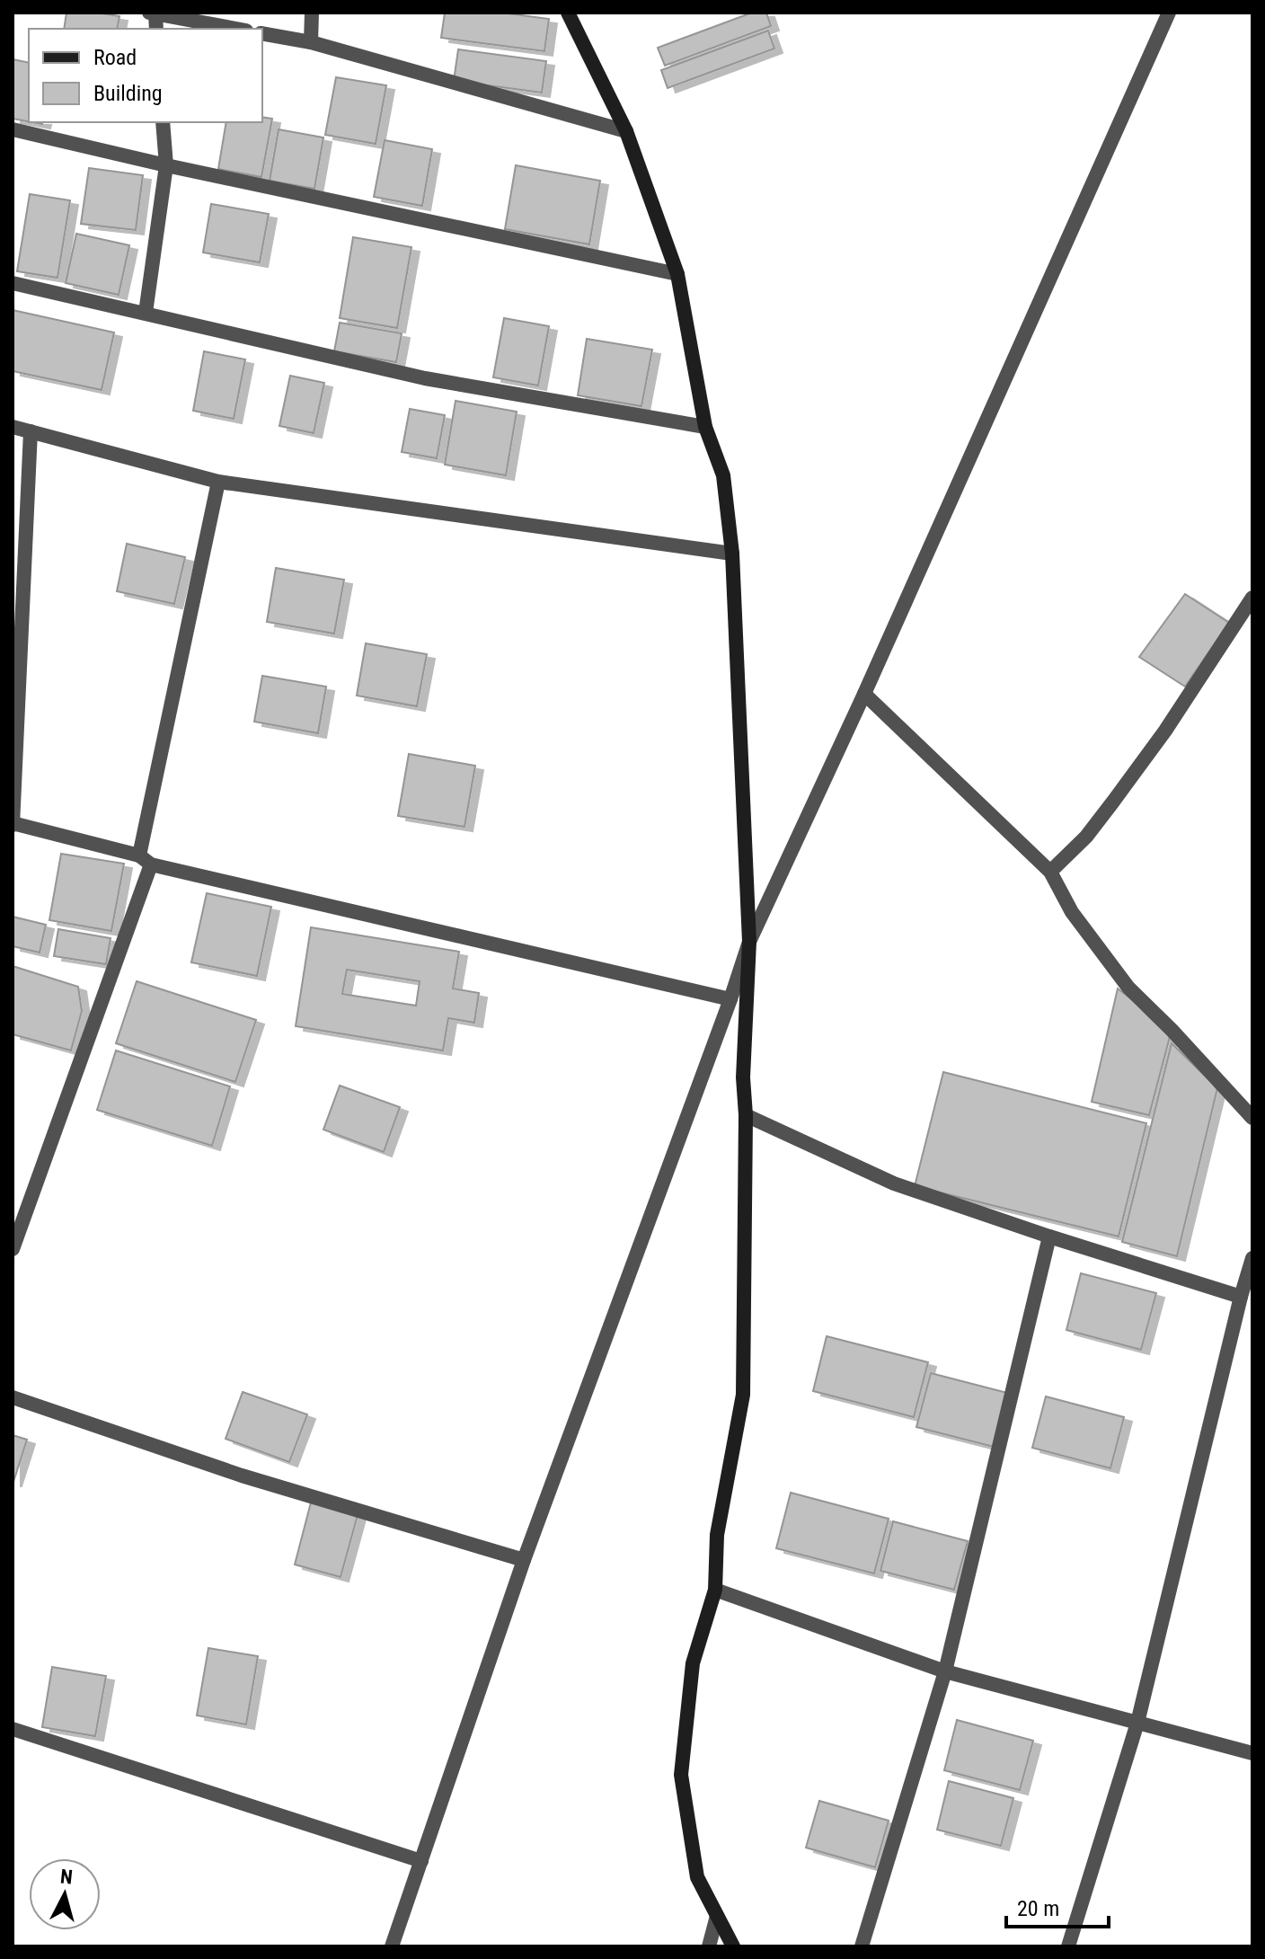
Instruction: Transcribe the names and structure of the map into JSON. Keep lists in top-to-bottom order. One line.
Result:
{"legend":["Road","Building"],"scale_bar":"20 m","north":"top"}
